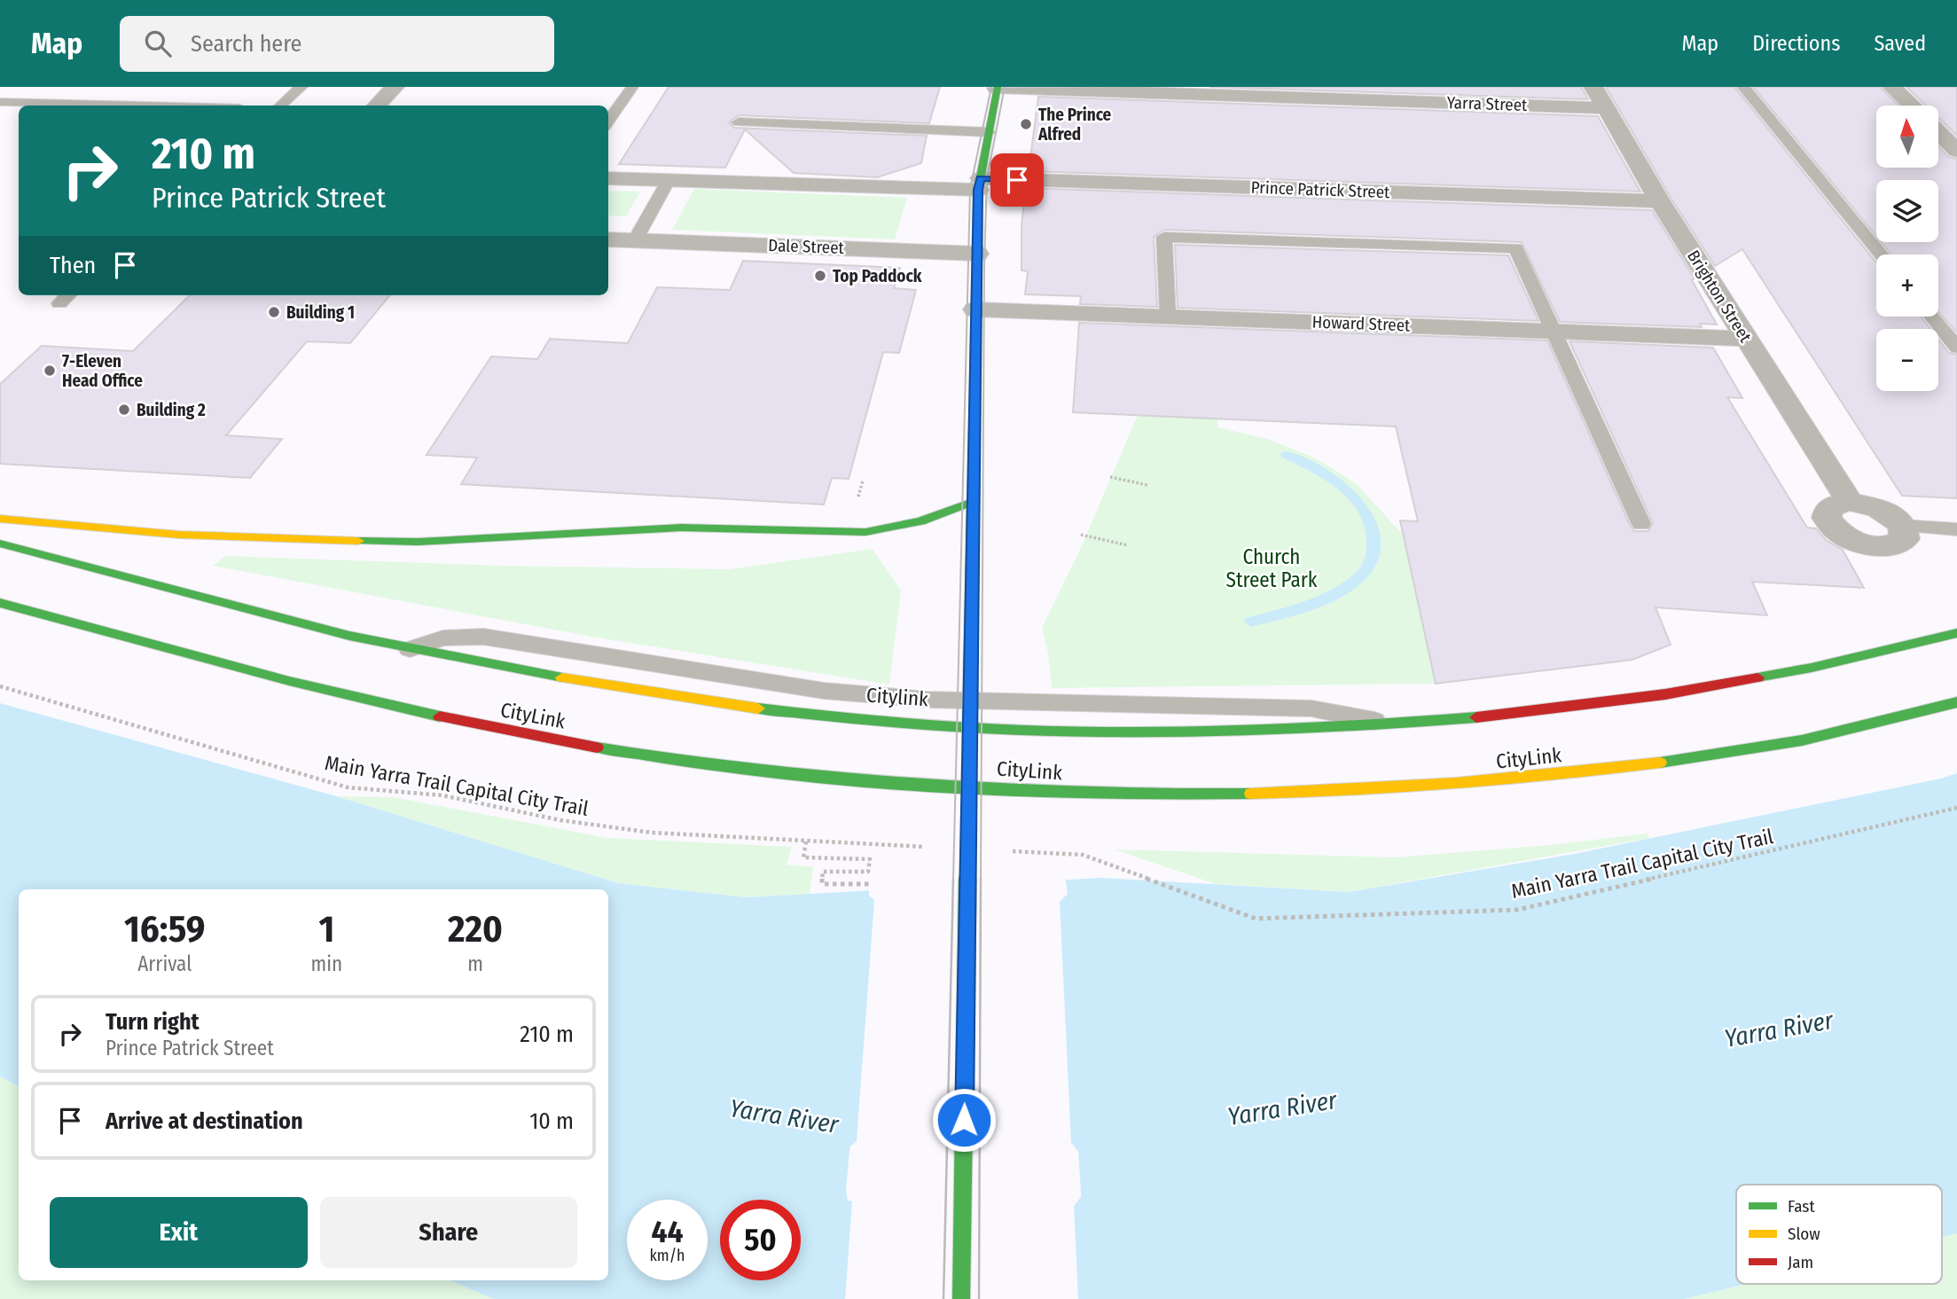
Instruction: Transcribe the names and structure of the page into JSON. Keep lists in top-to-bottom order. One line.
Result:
{"streets":{"main road":["CityLink"],"street":["Yarra Street","Prince Patrick Street","Dale Street","Brighton Street","Howard Street"],"lane":["Citylink"],"path":["Main Yarra Trail Capital City Trail"]},"crossings":[["Yarra Street","Brighton Street"],["Prince Patrick Street","Brighton Street"],["Brighton Street","Howard Street"]],"water":["Yarra River"],"parks":["Church Street Park"],"places":["The Prince Alfred","Top Paddock","Building 1","7-Eleven Head Office","Building 2"],"legend":["Fast","Slow","Jam"],"north":"top","page":{"header":"Map","search":"Search here","nav":["Map","Directions","Saved"],"map_buttons":["+","−"],"turn":["210 m","Prince Patrick Street"],"then":"Then","eta":["16:59","Arrival","1","min","220","m"],"list":[{"name":"Turn right","note":"Prince Patrick Street","value":"210 m"},{"name":"Arrive at destination","value":"10 m"}],"buttons":["Exit","Share"],"speed":"44 km/h","limit":"50"}}
